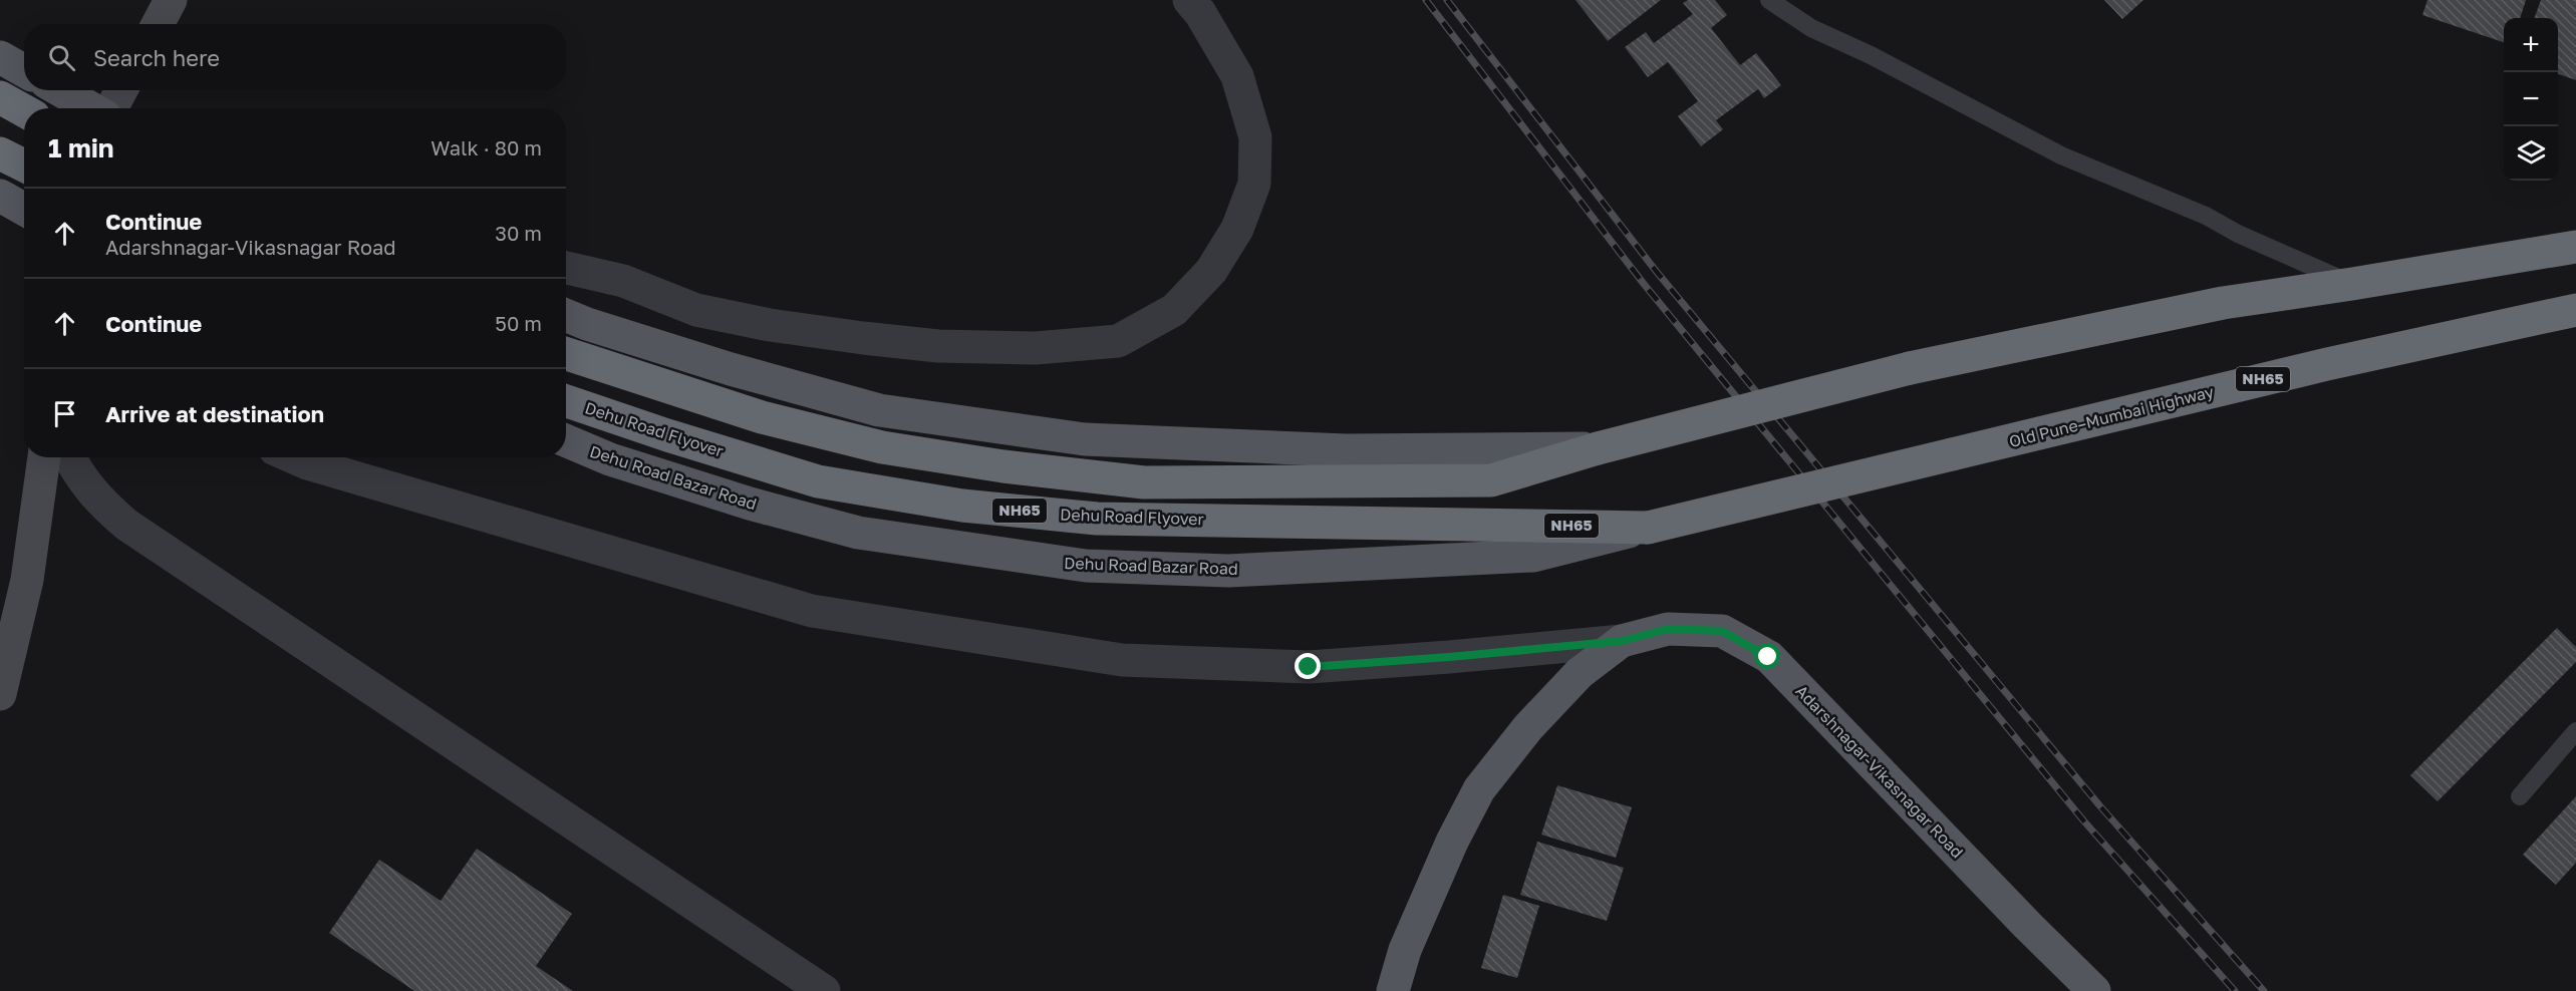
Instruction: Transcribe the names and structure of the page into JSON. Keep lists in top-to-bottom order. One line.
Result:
{"streets":{"highway":["NH65","Old Pune–Mumbai Highway","Dehu Road Flyover"],"main road":["Dehu Road Bazar Road","Adarshnagar-Vikasnagar Road"]},"crossings":[["Old Pune–Mumbai Highway","Dehu Road Flyover"],["Old Pune–Mumbai Highway","Dehu Road Bazar Road"],["Dehu Road Flyover","Dehu Road Bazar Road"]],"page":{"map_buttons":["+","−"],"search":"Search here","heading":["1 min","Walk · 80 m"],"list":[["Continue","Adarshnagar-Vikasnagar Road","30 m"],["Continue","50 m"],"Arrive at destination"]}}
